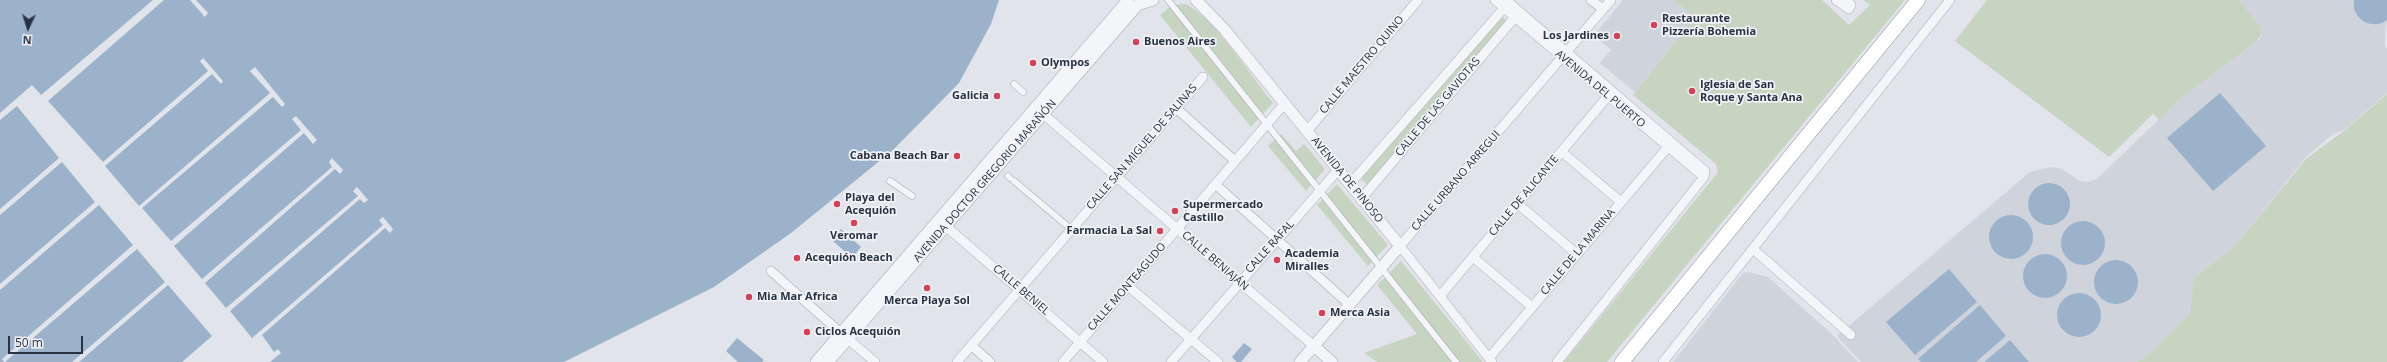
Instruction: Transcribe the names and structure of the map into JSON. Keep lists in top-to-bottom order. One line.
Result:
{"streets":{"street":["CALLE MAESTRO QUINO","AVENIDA DEL PUERTO","CALLE DE LAS GAVIOTAS","CALLE SAN MIGUEL DE SALINAS","AVENIDA DE PINOSO","AVENIDA DOCTOR GREGORIO MARAÑÓN","CALLE URBANO ARREGUI","CALLE DE ALICANTE","CALLE RAFAL","CALLE DE LA MARINA","CALLE BENIAJÁN","CALLE MONTEAGUDO","CALLE BENIEL"]},"crossings":[["CALLE MAESTRO QUINO","AVENIDA DE PINOSO"],["AVENIDA DEL PUERTO","CALLE DE LAS GAVIOTAS"],["AVENIDA DEL PUERTO","CALLE URBANO ARREGUI"],["AVENIDA DEL PUERTO","CALLE DE ALICANTE"],["AVENIDA DEL PUERTO","CALLE DE LA MARINA"],["CALLE DE LAS GAVIOTAS","AVENIDA DE PINOSO"],["CALLE SAN MIGUEL DE SALINAS","CALLE BENIAJÁN"],["CALLE SAN MIGUEL DE SALINAS","CALLE BENIEL"],["AVENIDA DE PINOSO","CALLE URBANO ARREGUI"],["AVENIDA DE PINOSO","CALLE DE ALICANTE"],["AVENIDA DE PINOSO","CALLE RAFAL"],["AVENIDA DE PINOSO","CALLE DE LA MARINA"],["AVENIDA DE PINOSO","CALLE MONTEAGUDO"],["AVENIDA DOCTOR GREGORIO MARAÑÓN","CALLE BENIAJÁN"],["AVENIDA DOCTOR GREGORIO MARAÑÓN","CALLE BENIEL"],["CALLE URBANO ARREGUI","CALLE BENIAJÁN"],["CALLE RAFAL","CALLE BENIAJÁN"],["CALLE BENIAJÁN","CALLE MONTEAGUDO"],["CALLE MONTEAGUDO","CALLE BENIEL"]],"places":["Restaurante Pizzería Bohemia","Los Jardines","Buenos Aires","Olympos","Iglesia de San Roque y Santa Ana","Galicia","Cabana Beach Bar","Playa del Acequión","Supermercado Castillo","Veromar","Farmacia La Sal","Acequión Beach","Academia Miralles","Merca Playa Sol","Mia Mar Africa","Merca Asia","Ciclos Acequión"],"scale_bar":"50 m","north":"bottom"}
